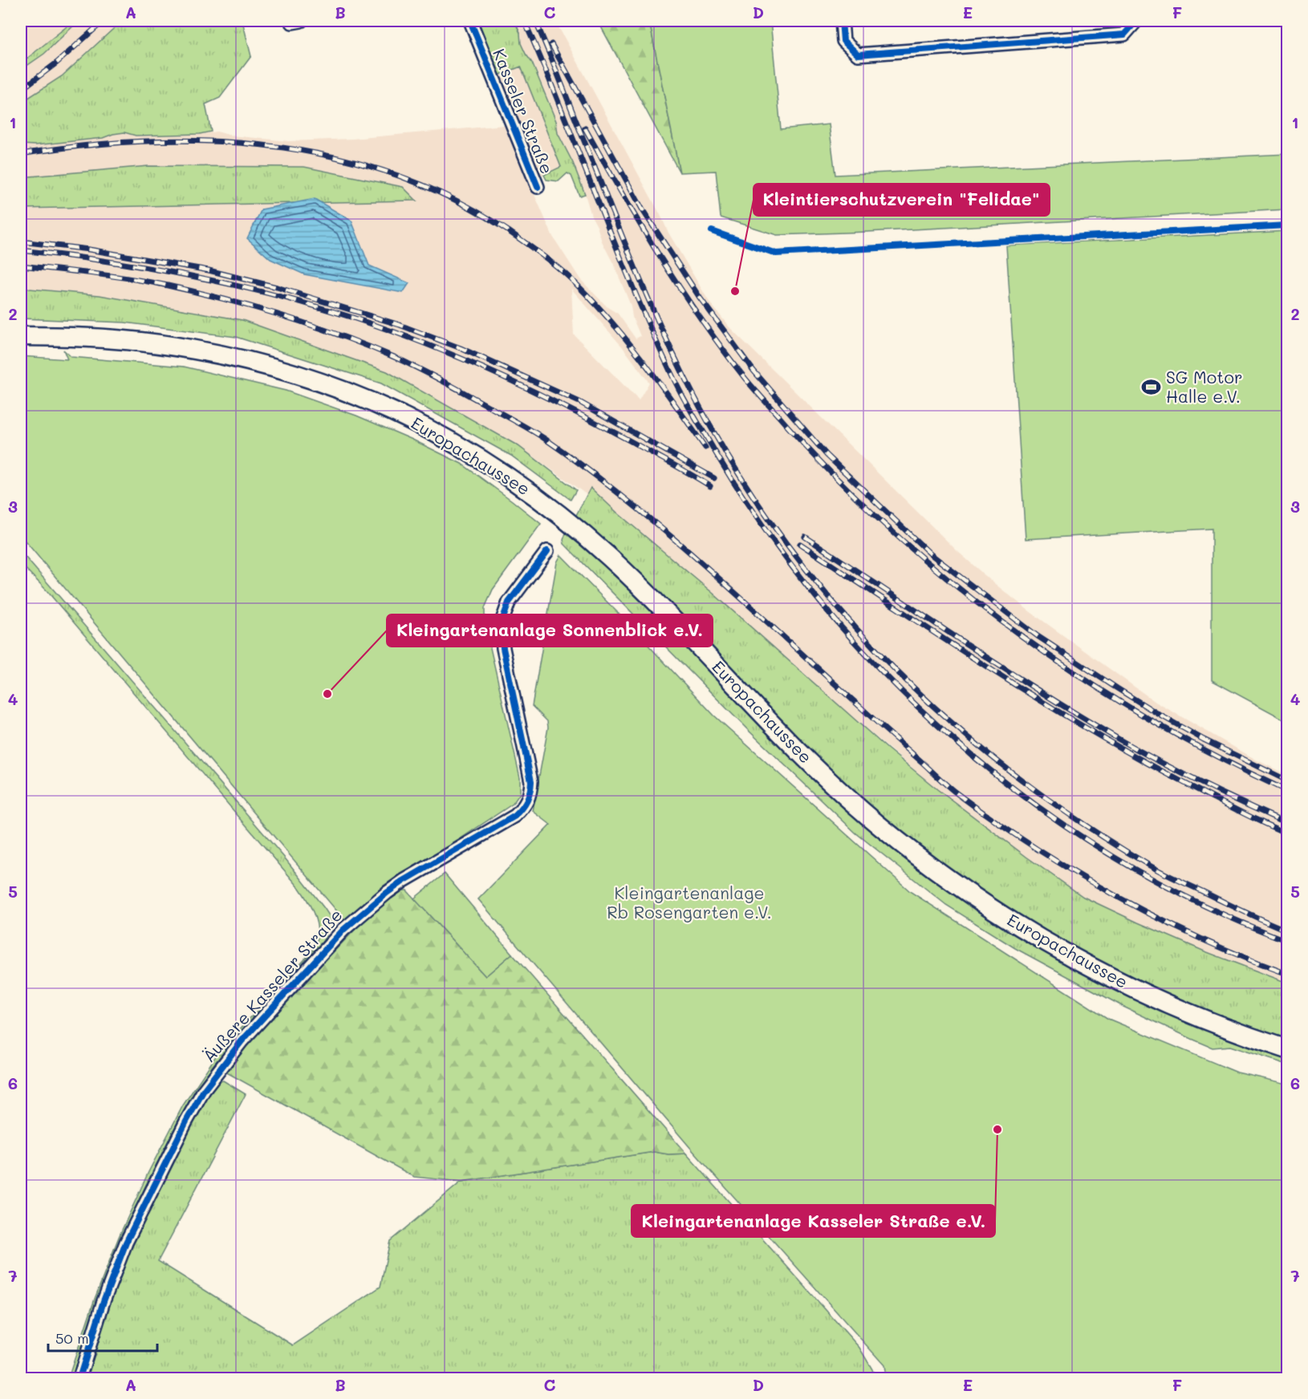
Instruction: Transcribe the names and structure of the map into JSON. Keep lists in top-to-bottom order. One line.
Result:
{"streets":{"main road":["Europachaussee"],"street":["Kasseler Straße","Äußere Kasseler Straße"]},"parks":["Kleingartenanlage Rb Rosengarten e.V."],"places":{"other":["Kleintierschutzverein \"Felidae\"","Kleingartenanlage Sonnenblick e.V.","Kleingartenanlage Kasseler Straße e.V."],"sports":["SG Motor Halle e.V."]},"scale_bar":"50 m","grid":{"columns":["A","B","C","D","E","F"],"rows":["1","2","3","4","5","6","7"]}}
